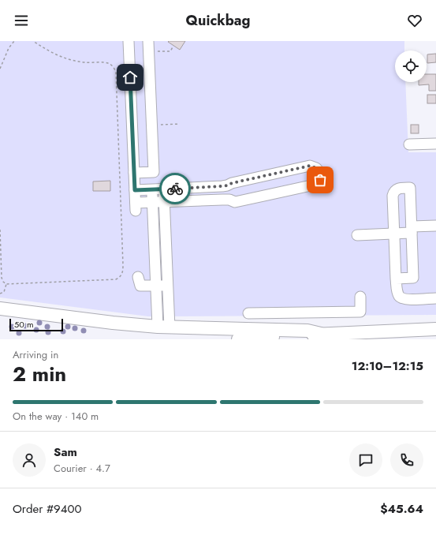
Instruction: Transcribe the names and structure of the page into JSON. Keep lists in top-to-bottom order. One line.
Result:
{"scale_bar":"50 m","page":{"header":"Quickbag","scale":"50 m","heading":["2 min","Arriving in","12:10–12:15"],"panel":["Sam","Courier · 4.7","Order #9400","$45.64"],"bar":"On the way · 140 m"}}
